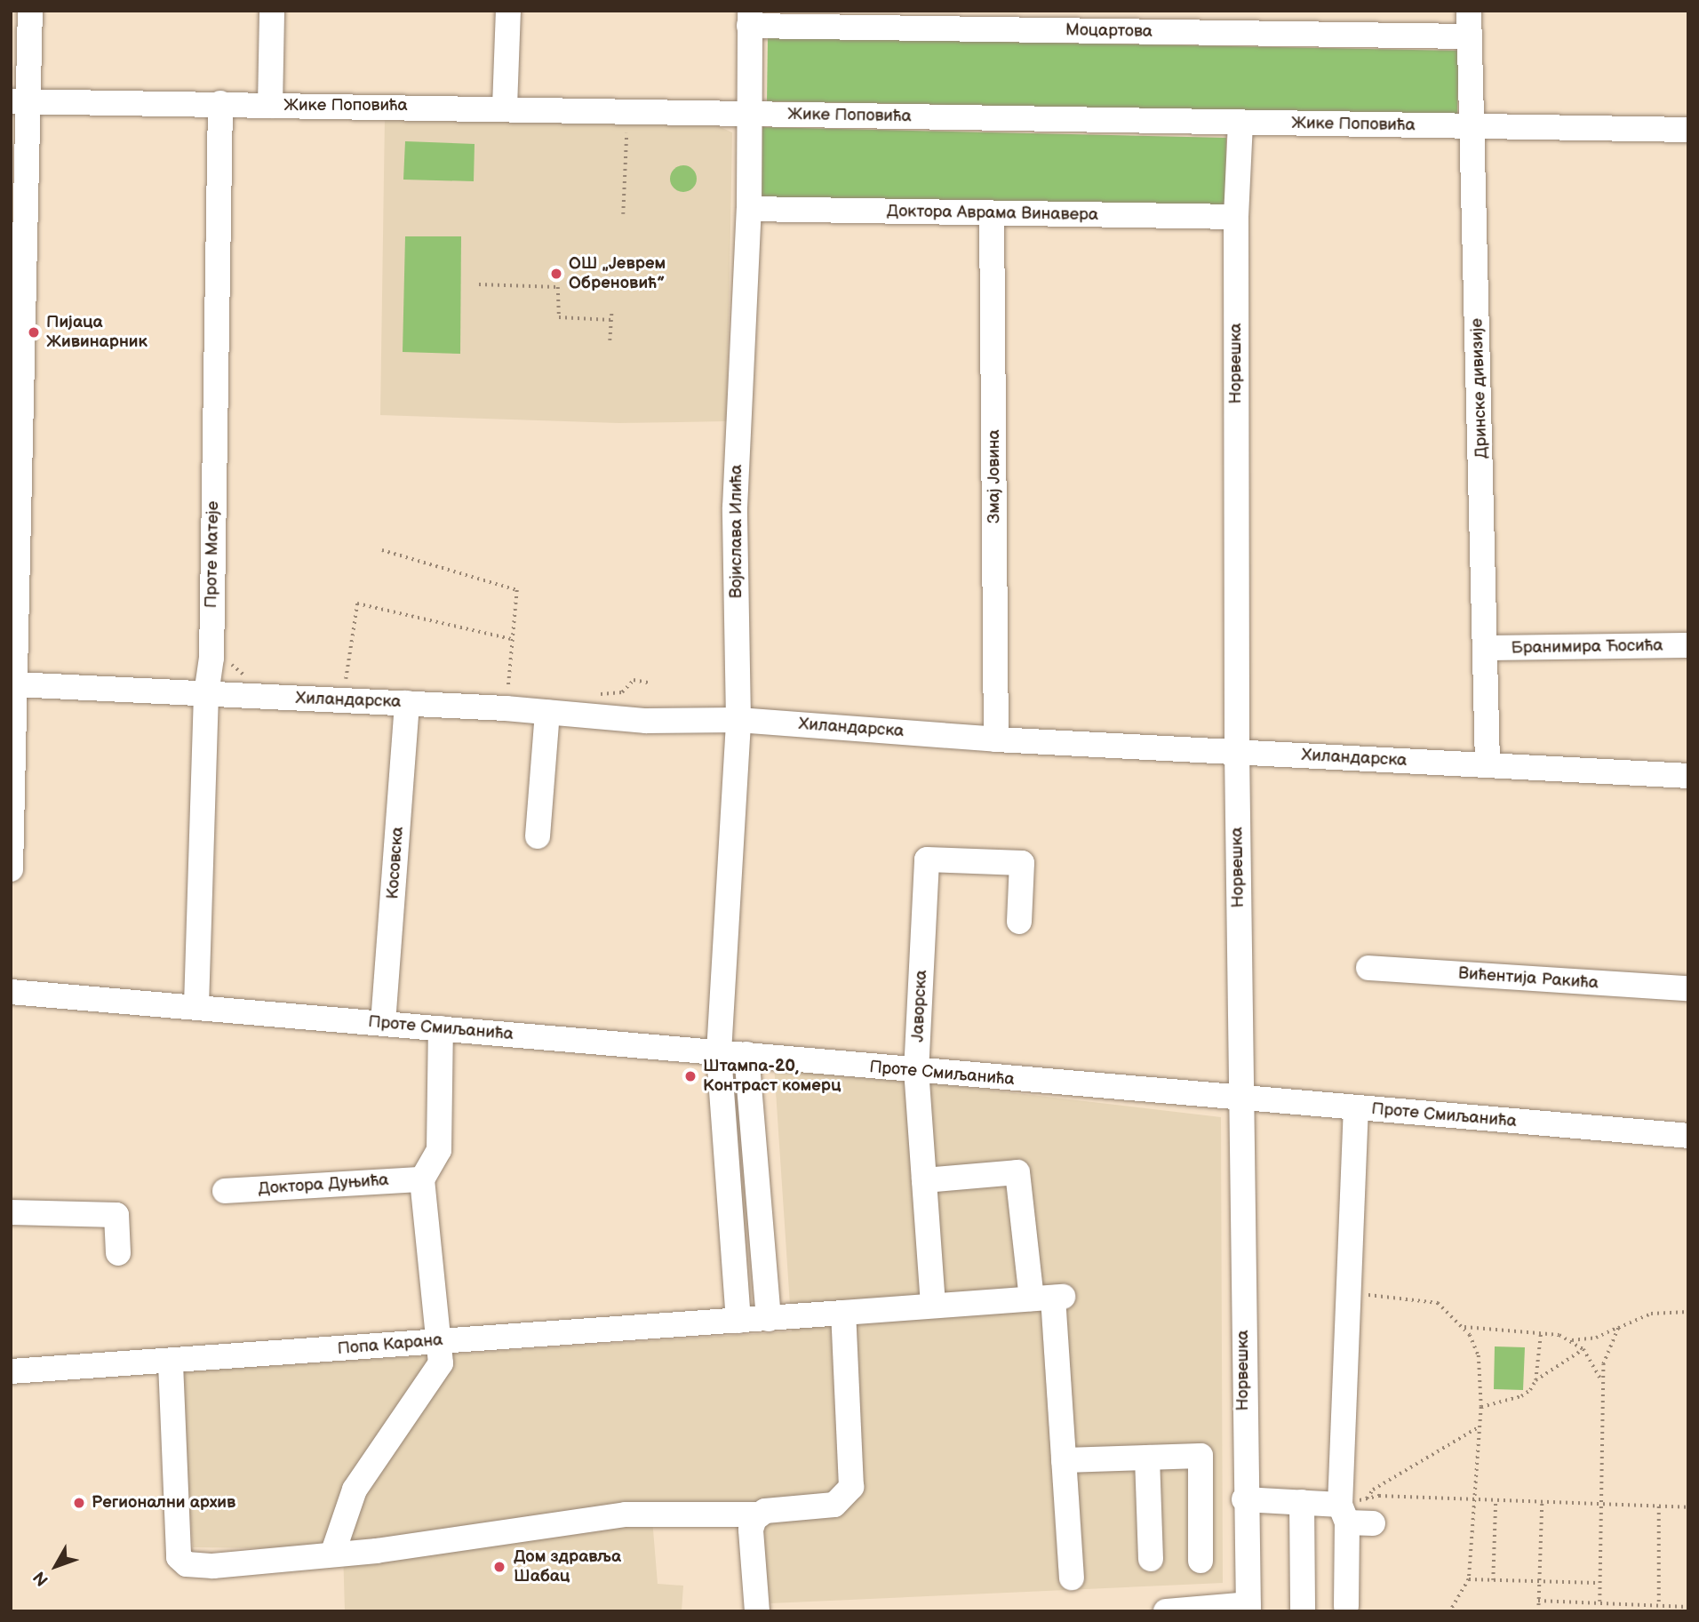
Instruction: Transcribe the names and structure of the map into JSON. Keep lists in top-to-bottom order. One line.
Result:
{"streets":{"street":["Моцартова","Жике Поповића","Доктора Аврама Винавера","Норвешка","Дринске дивизије","Змај Јовина","Војислава Илића","Проте Матеје","Бранимира Ћосића","Хиландарска","Косовска","Вићентија Ракића","Јаворска","Проте Смиљанића","Доктора Дуњића","Попа Карана"]},"crossings":[["Моцартова","Дринске дивизије"],["Моцартова","Војислава Илића"],["Жике Поповића","Норвешка"],["Жике Поповића","Дринске дивизије"],["Жике Поповића","Војислава Илића"],["Жике Поповића","Проте Матеје"],["Доктора Аврама Винавера","Норвешка"],["Доктора Аврама Винавера","Змај Јовина"],["Доктора Аврама Винавера","Војислава Илића"],["Норвешка","Хиландарска"],["Норвешка","Проте Смиљанића"],["Дринске дивизије","Бранимира Ћосића"],["Дринске дивизије","Хиландарска"],["Змај Јовина","Хиландарска"],["Војислава Илића","Хиландарска"],["Војислава Илића","Проте Смиљанића"],["Војислава Илића","Попа Карана"],["Проте Матеје","Хиландарска"],["Проте Матеје","Проте Смиљанића"],["Хиландарска","Косовска"],["Косовска","Проте Смиљанића"],["Јаворска","Проте Смиљанића"],["Јаворска","Попа Карана"]],"places":["ОШ „Јеврем Обреновић”","Пијаца Живинарник","Штампа-20, Контраст комерц","Регионални архив","Дом здравља Шабац"],"north":"bottom left"}
